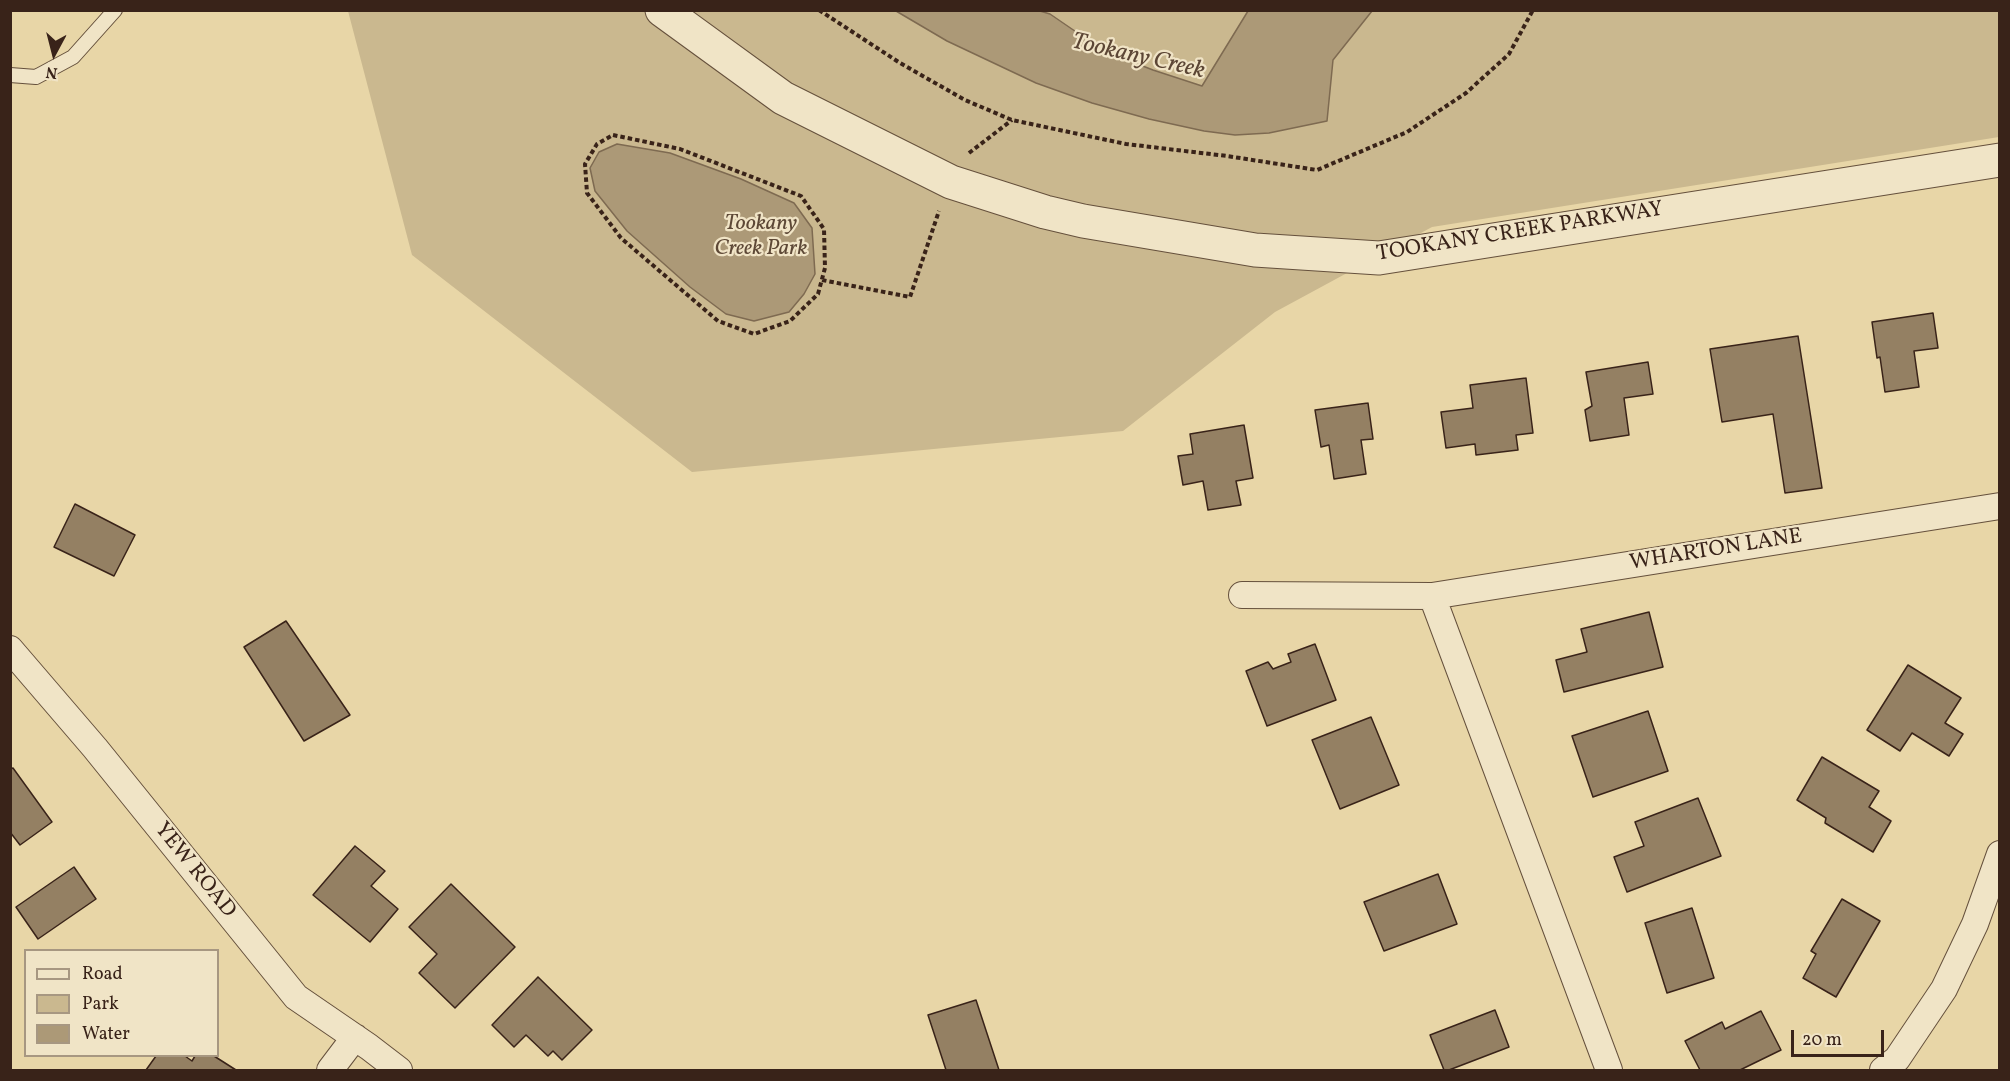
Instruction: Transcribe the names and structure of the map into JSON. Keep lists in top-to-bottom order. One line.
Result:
{"streets":{"street":["TOOKANY CREEK PARKWAY","WHARTON LANE","YEW ROAD"]},"water":["Tookany Creek"],"parks":["Tookany Creek Park"],"legend":["Road","Park","Water"],"scale_bar":"20 m","north":"bottom"}
